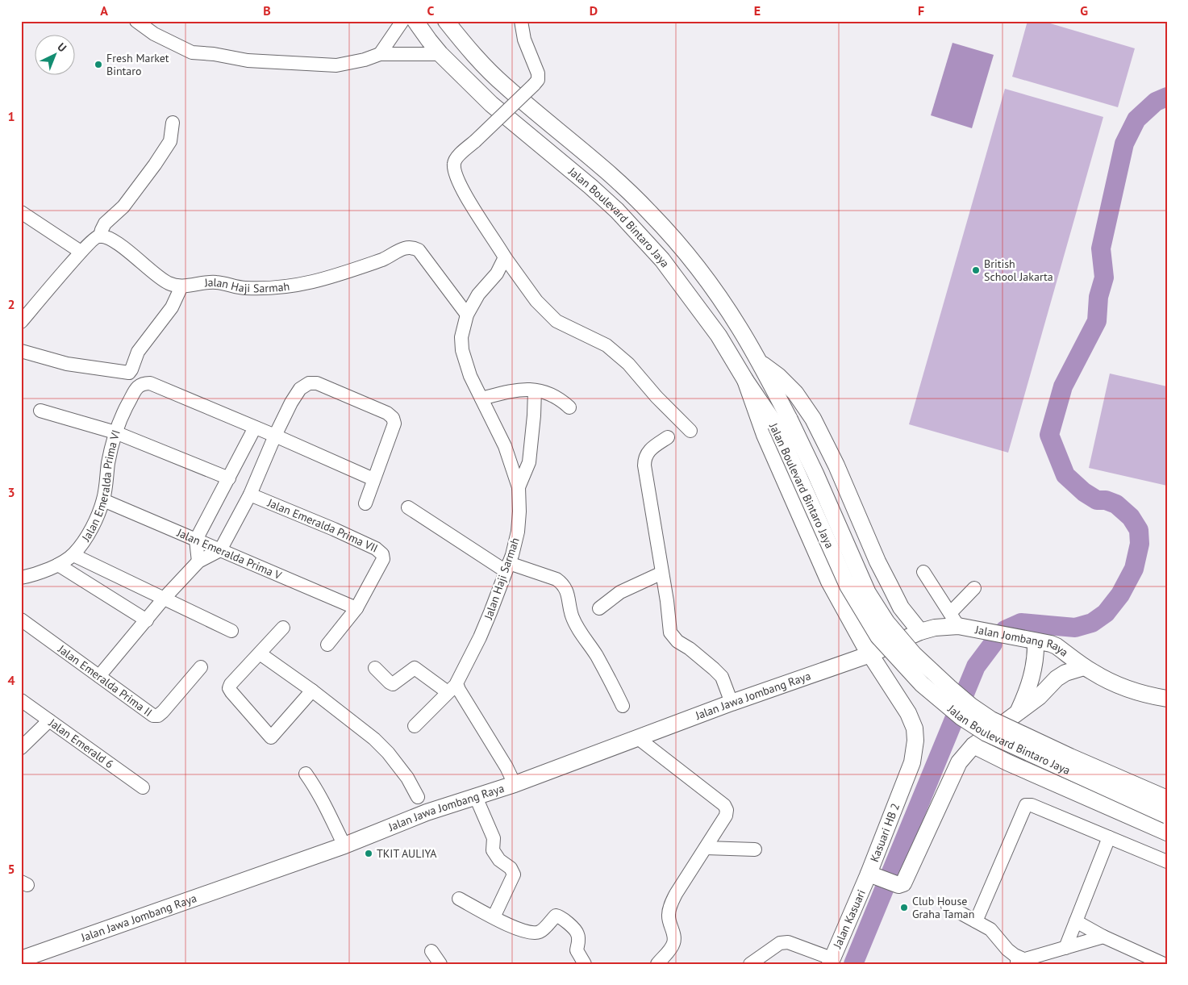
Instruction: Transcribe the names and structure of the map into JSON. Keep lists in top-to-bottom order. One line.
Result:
{"streets":{"main road":["Jalan Boulevard Bintaro Jaya","Jalan Jombang Raya","Jalan Jawa Jombang Raya","Kasuari HB 2","Jalan Kasuari"],"street":["Jalan Haji Sarmah","Jalan Emeralda Prima VI","Jalan Emeralda Prima VII","Jalan Emeralda Prima V","Jalan Emeralda Prima II","Jalan Emerald 6"]},"crossings":[["Jalan Boulevard Bintaro Jaya","Kasuari HB 2"],["Jalan Emeralda Prima VI","Jalan Emeralda Prima V"],["Jalan Emeralda Prima VII","Jalan Emeralda Prima V"],["Jalan Jombang Raya","Jalan Jawa Jombang Raya"],["Jalan Jombang Raya","Kasuari HB 2"],["Jalan Jawa Jombang Raya","Kasuari HB 2"],["Kasuari HB 2","Jalan Kasuari"]],"places":["Fresh Market Bintaro","British School Jakarta","TKIT AULIYA","Club House Graha Taman"],"north":"top right","grid":{"columns":["A","B","C","D","E","F","G"],"rows":["1","2","3","4","5"]}}
